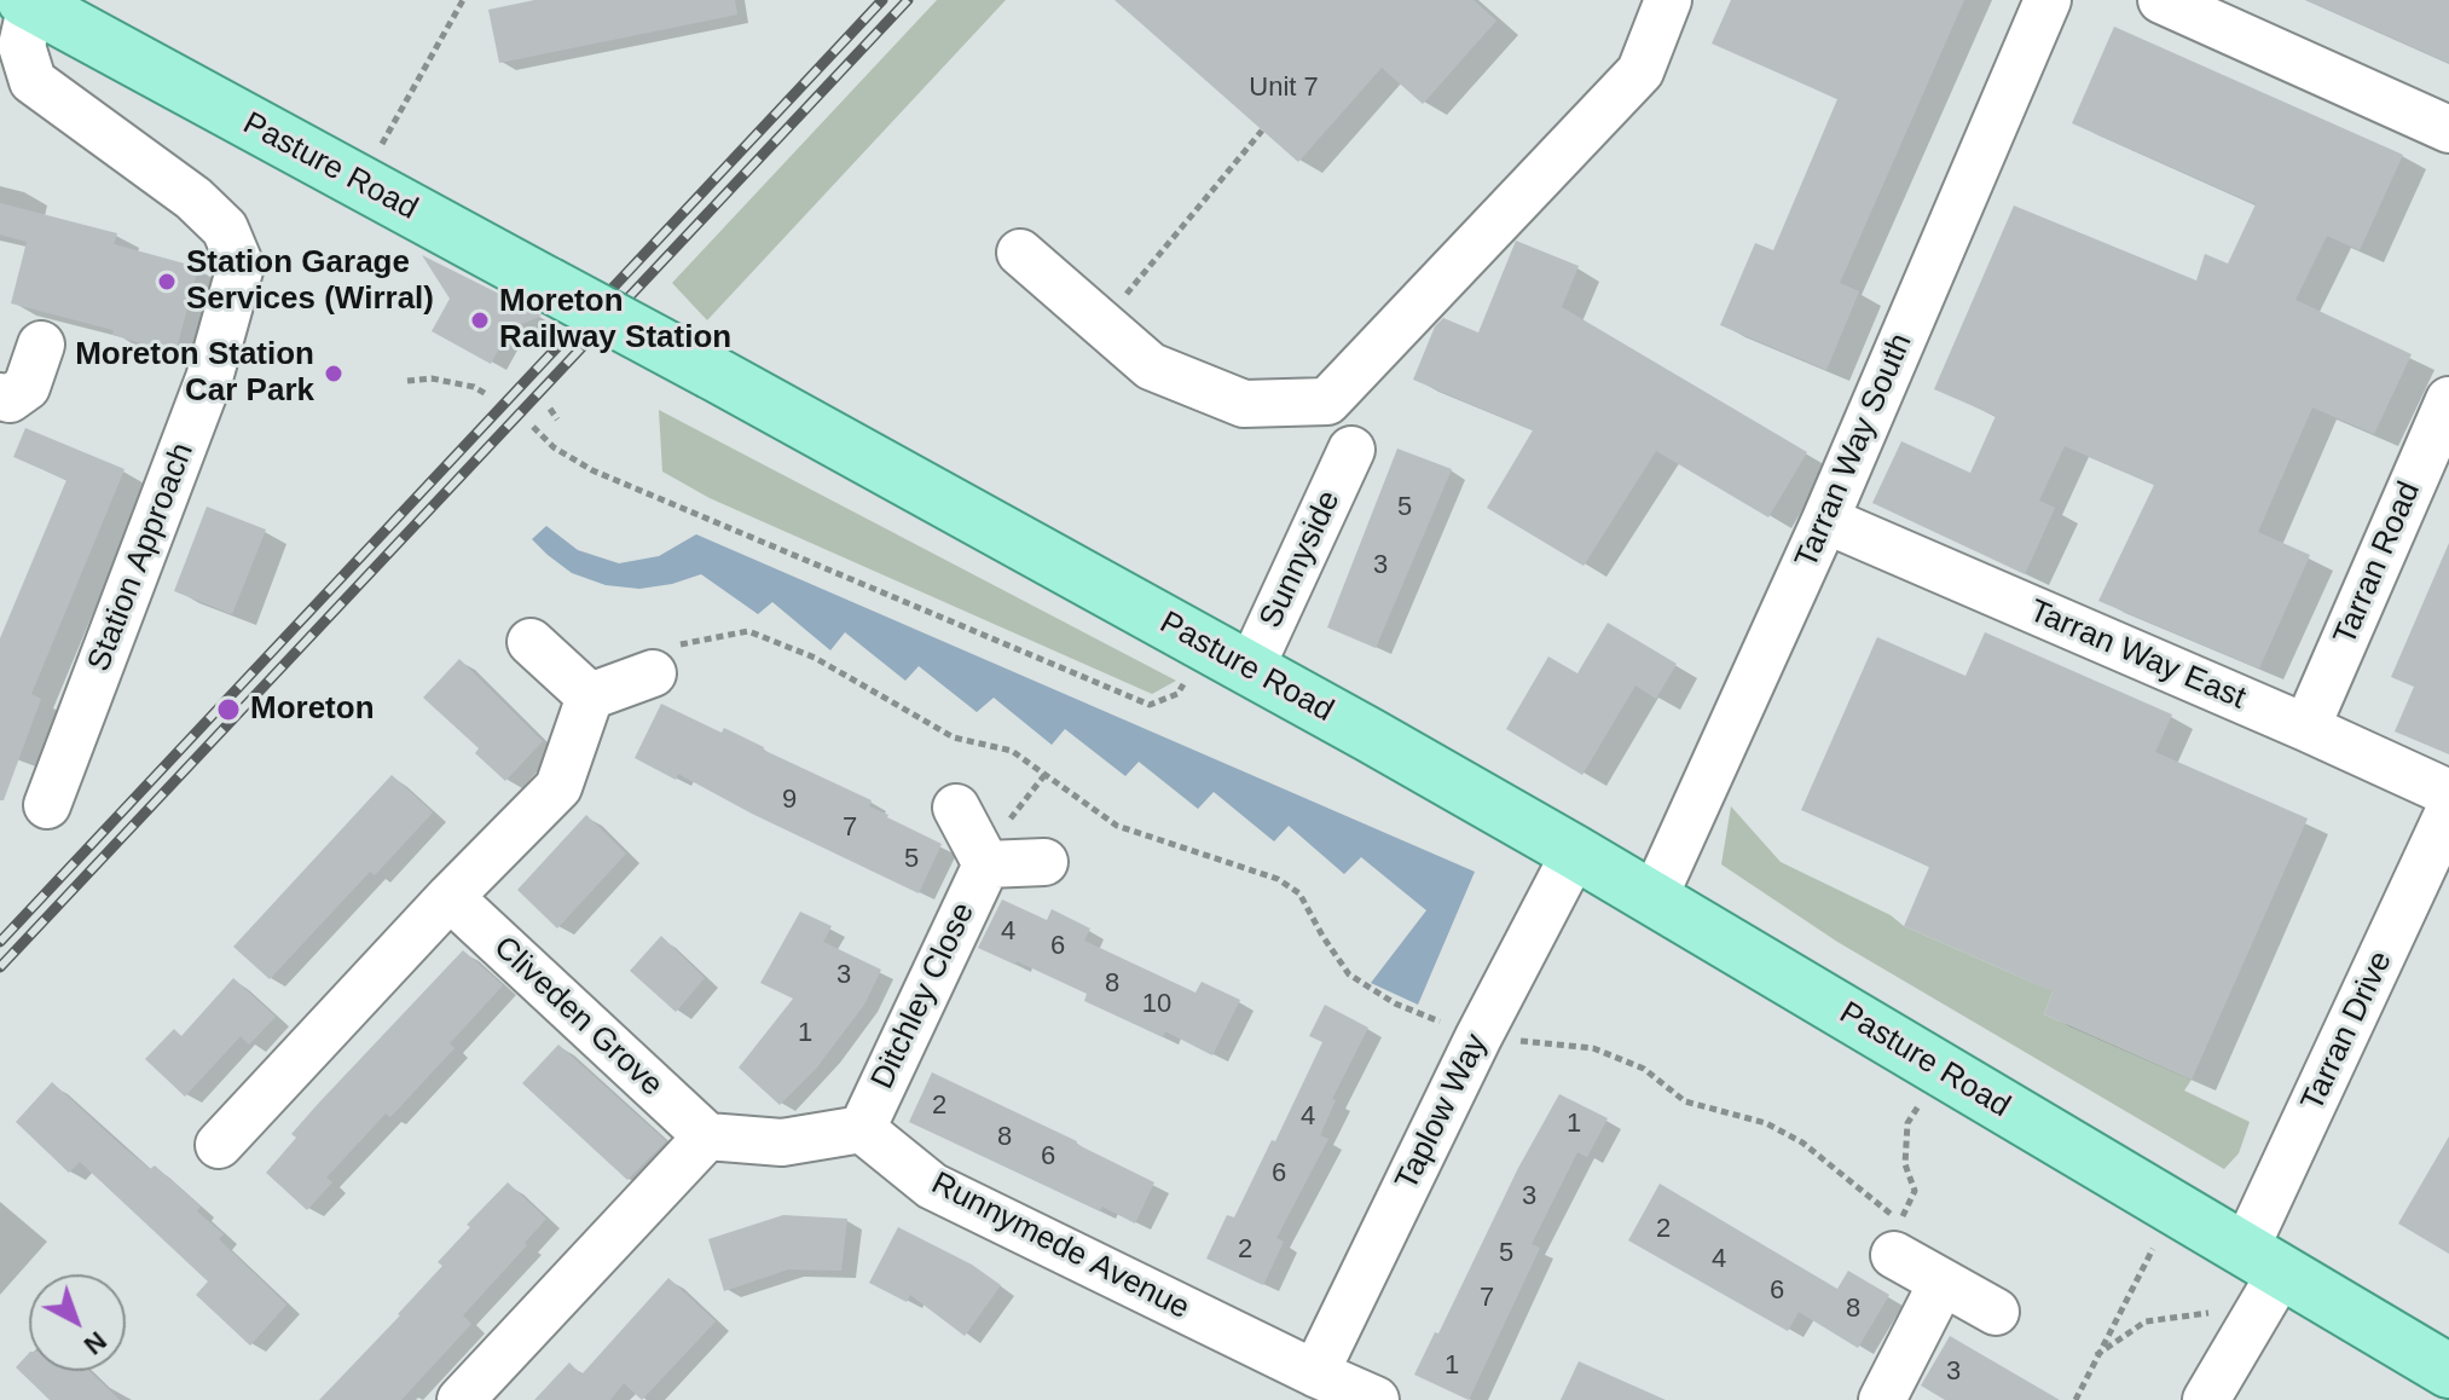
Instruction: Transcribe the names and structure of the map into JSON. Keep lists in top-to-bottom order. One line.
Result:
{"streets":{"main road":["Pasture Road"],"street":["Tarran Way South","Station Approach","Sunnyside","Tarran Road","Tarran Way East","Ditchley Close","Cliveden Grove","Tarran Drive","Taplow Way","Runnymede Avenue"]},"crossings":[["Pasture Road","Tarran Way South"],["Pasture Road","Station Approach"],["Pasture Road","Sunnyside"],["Pasture Road","Tarran Drive"],["Pasture Road","Taplow Way"],["Tarran Way South","Tarran Way East"],["Tarran Road","Tarran Way East"],["Ditchley Close","Runnymede Avenue"],["Taplow Way","Runnymede Avenue"]],"places":["Station Garage Services (Wirral)","Moreton Railway Station","Moreton Station Car Park","Moreton"],"house_numbers":["Unit 7","5","3","9","7","5","4","6","3","8","10","1","2","4","1","8","6","6","3","2","2","5","4","6","7","8","1","3"],"north":"bottom right"}
